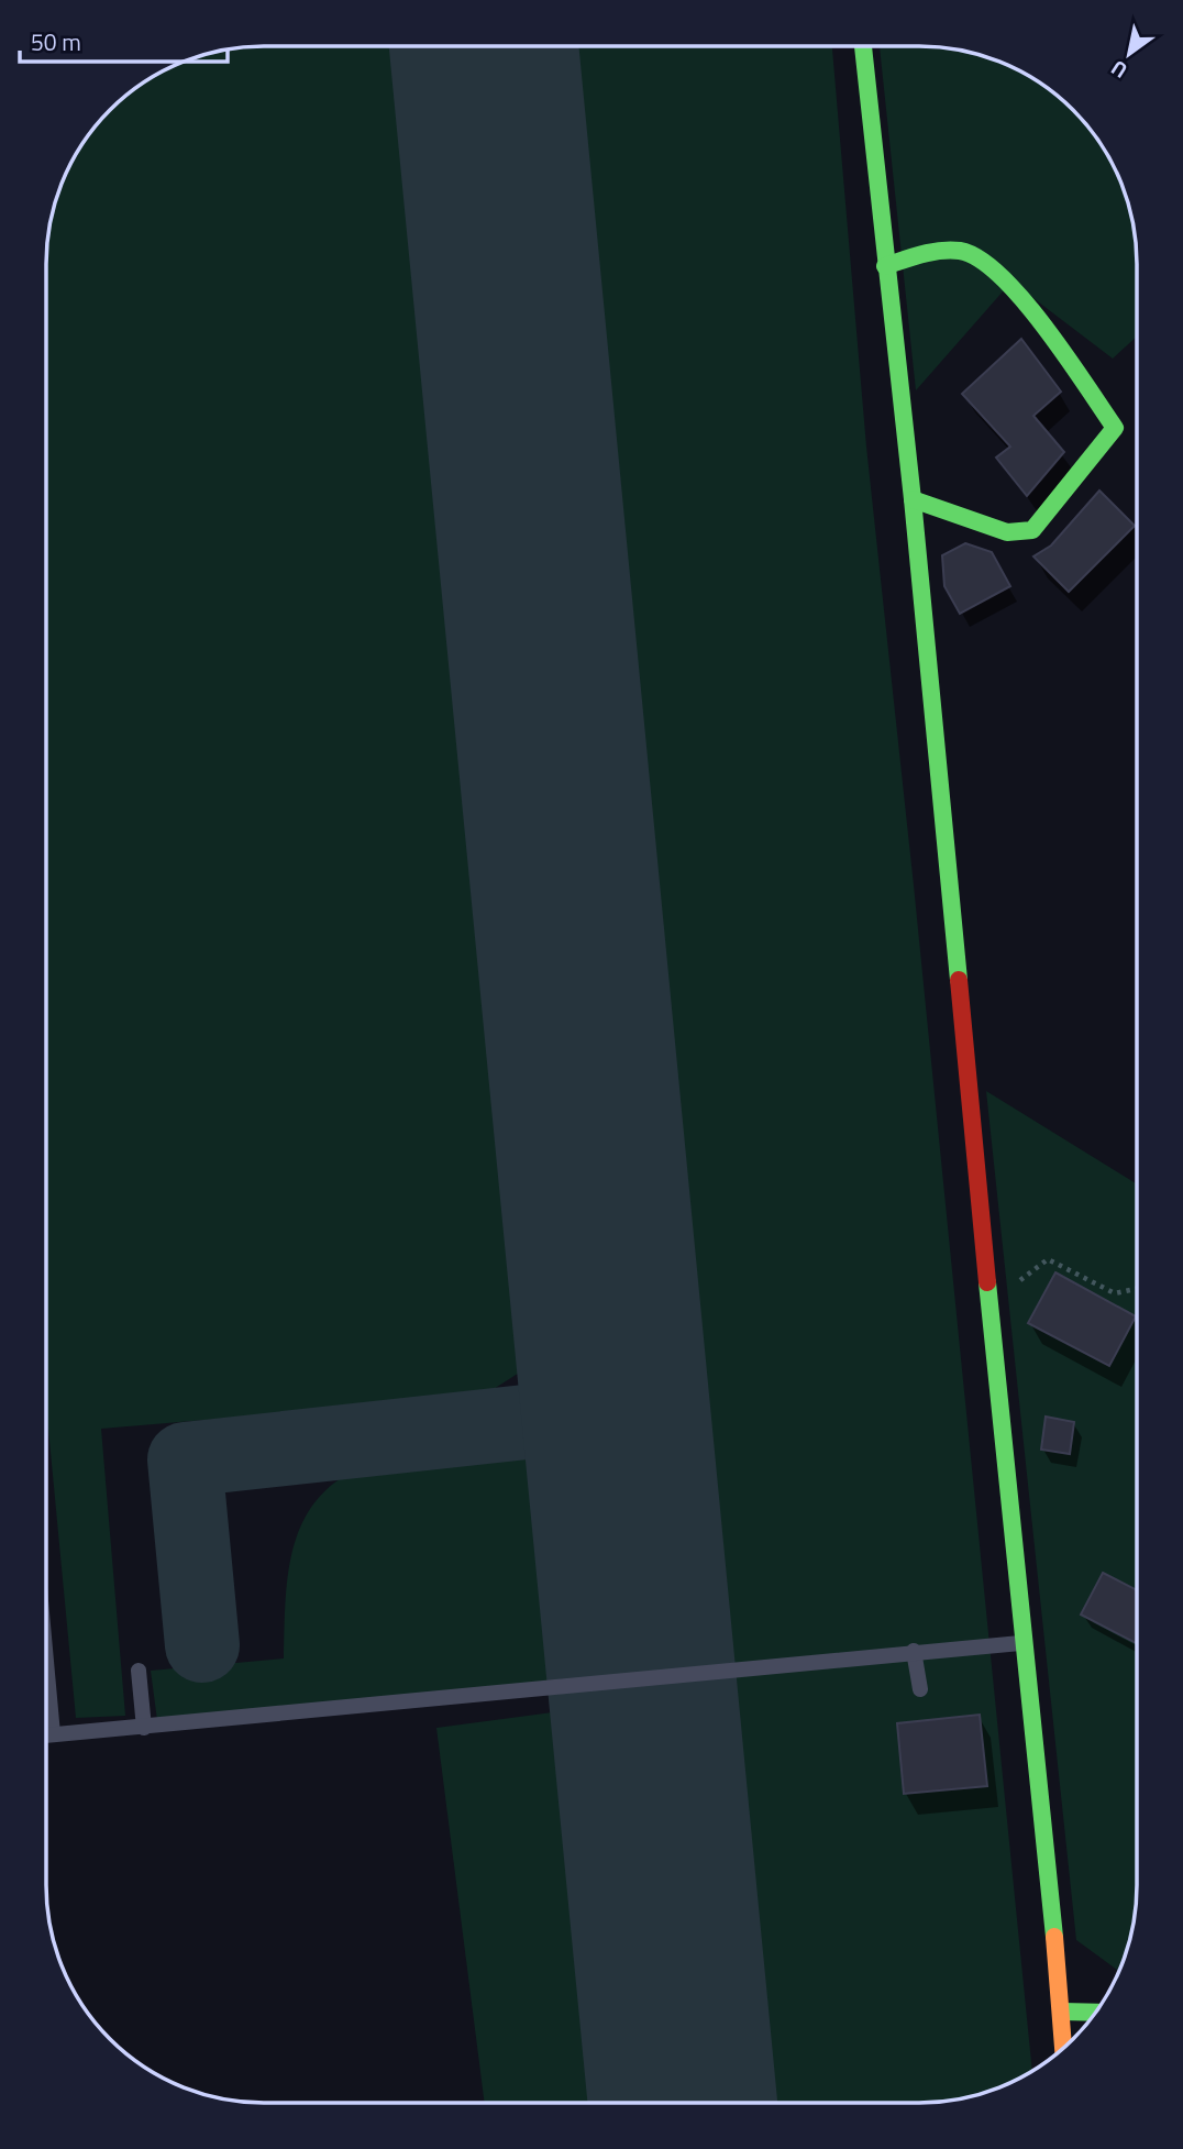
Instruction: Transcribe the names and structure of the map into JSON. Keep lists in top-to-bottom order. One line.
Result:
{"scale_bar":"50 m","north":"bottom left"}
